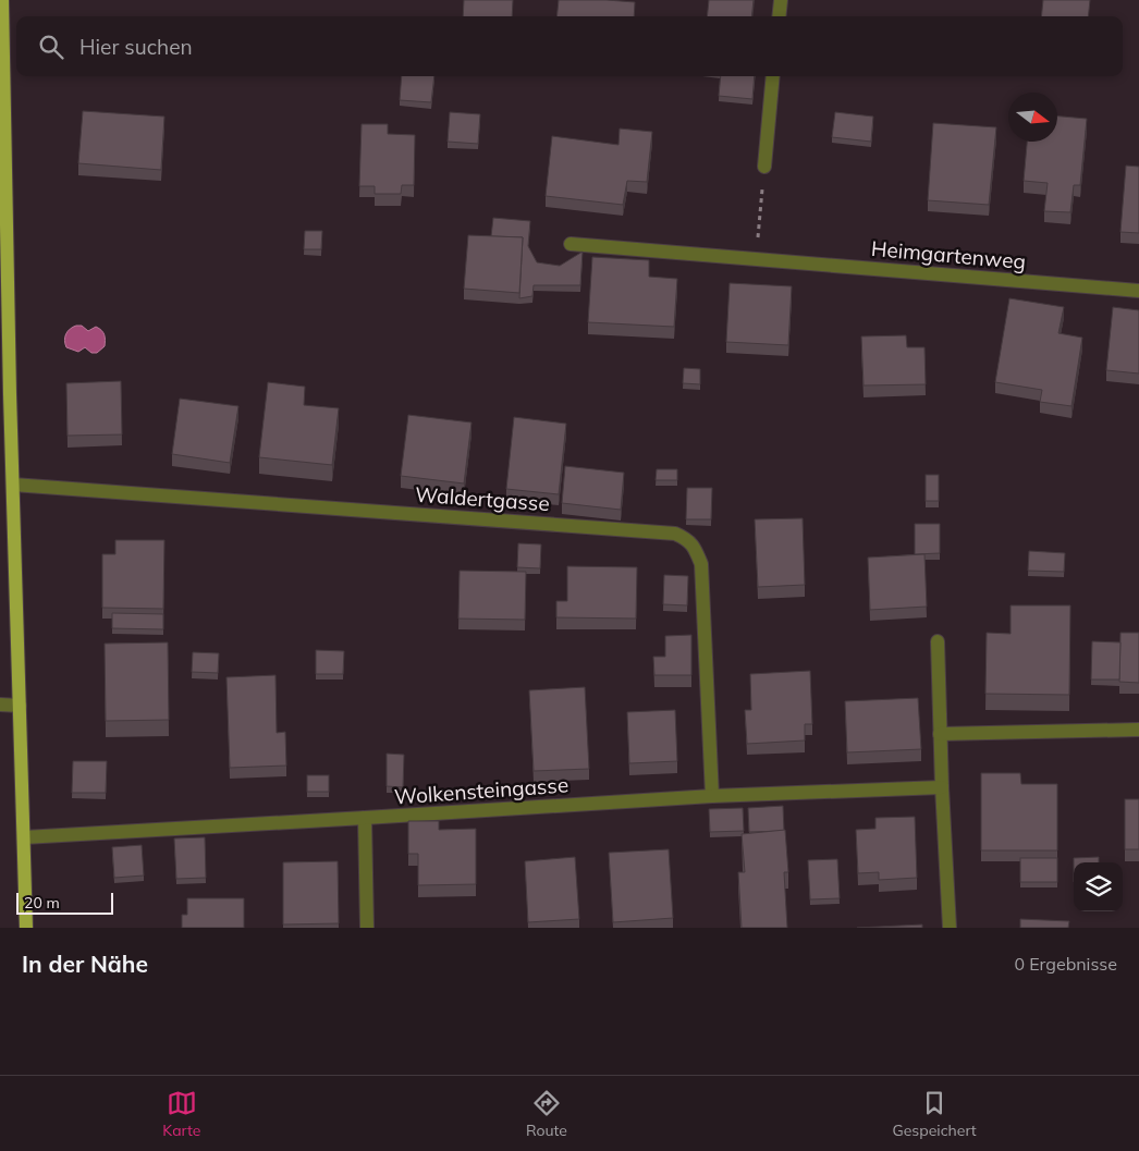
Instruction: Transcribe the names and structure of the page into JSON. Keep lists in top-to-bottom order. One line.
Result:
{"streets":{"street":["Heimgartenweg","Waldertgasse","Wolkensteingasse"]},"crossings":[["Waldertgasse","Wolkensteingasse"]],"scale_bar":"20 m","north":"right","page":{"search":"Hier suchen","scale":"20 m","heading":["In der Nähe","0 Ergebnisse"],"nav":["Karte","Route","Gespeichert"]}}
